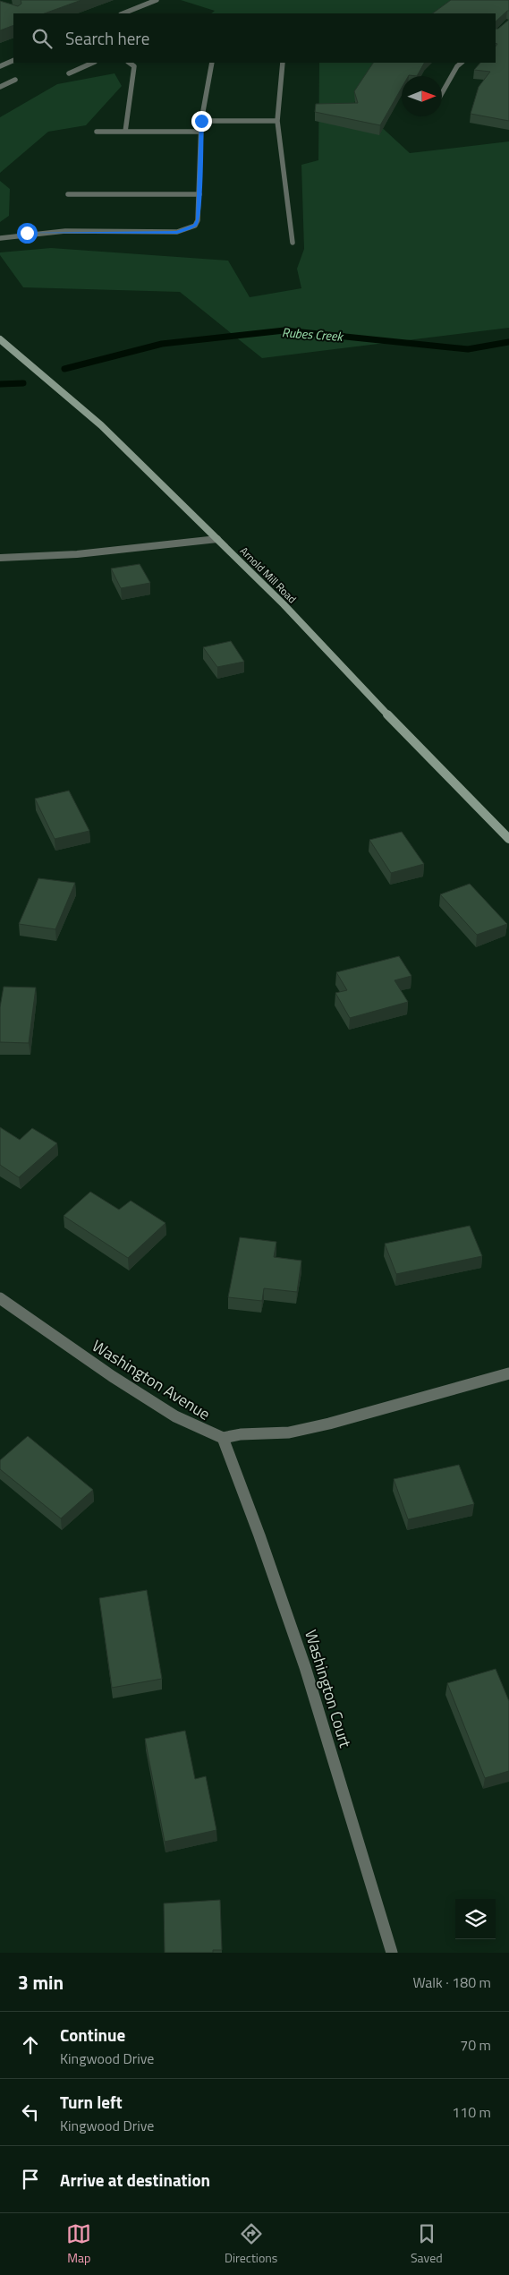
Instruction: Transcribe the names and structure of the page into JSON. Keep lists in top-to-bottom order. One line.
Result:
{"streets":{"main road":["Arnold Mill Road"],"street":["Washington Avenue","Washington Court"]},"crossings":[["Washington Avenue","Washington Court"]],"water":["Rubes Creek"],"north":"right","page":{"search":"Search here","heading":["3 min","Walk · 180 m"],"list":[["Continue","Kingwood Drive","70 m"],["Turn left","Kingwood Drive","110 m"],"Arrive at destination"],"nav":["Map","Directions","Saved"]}}
